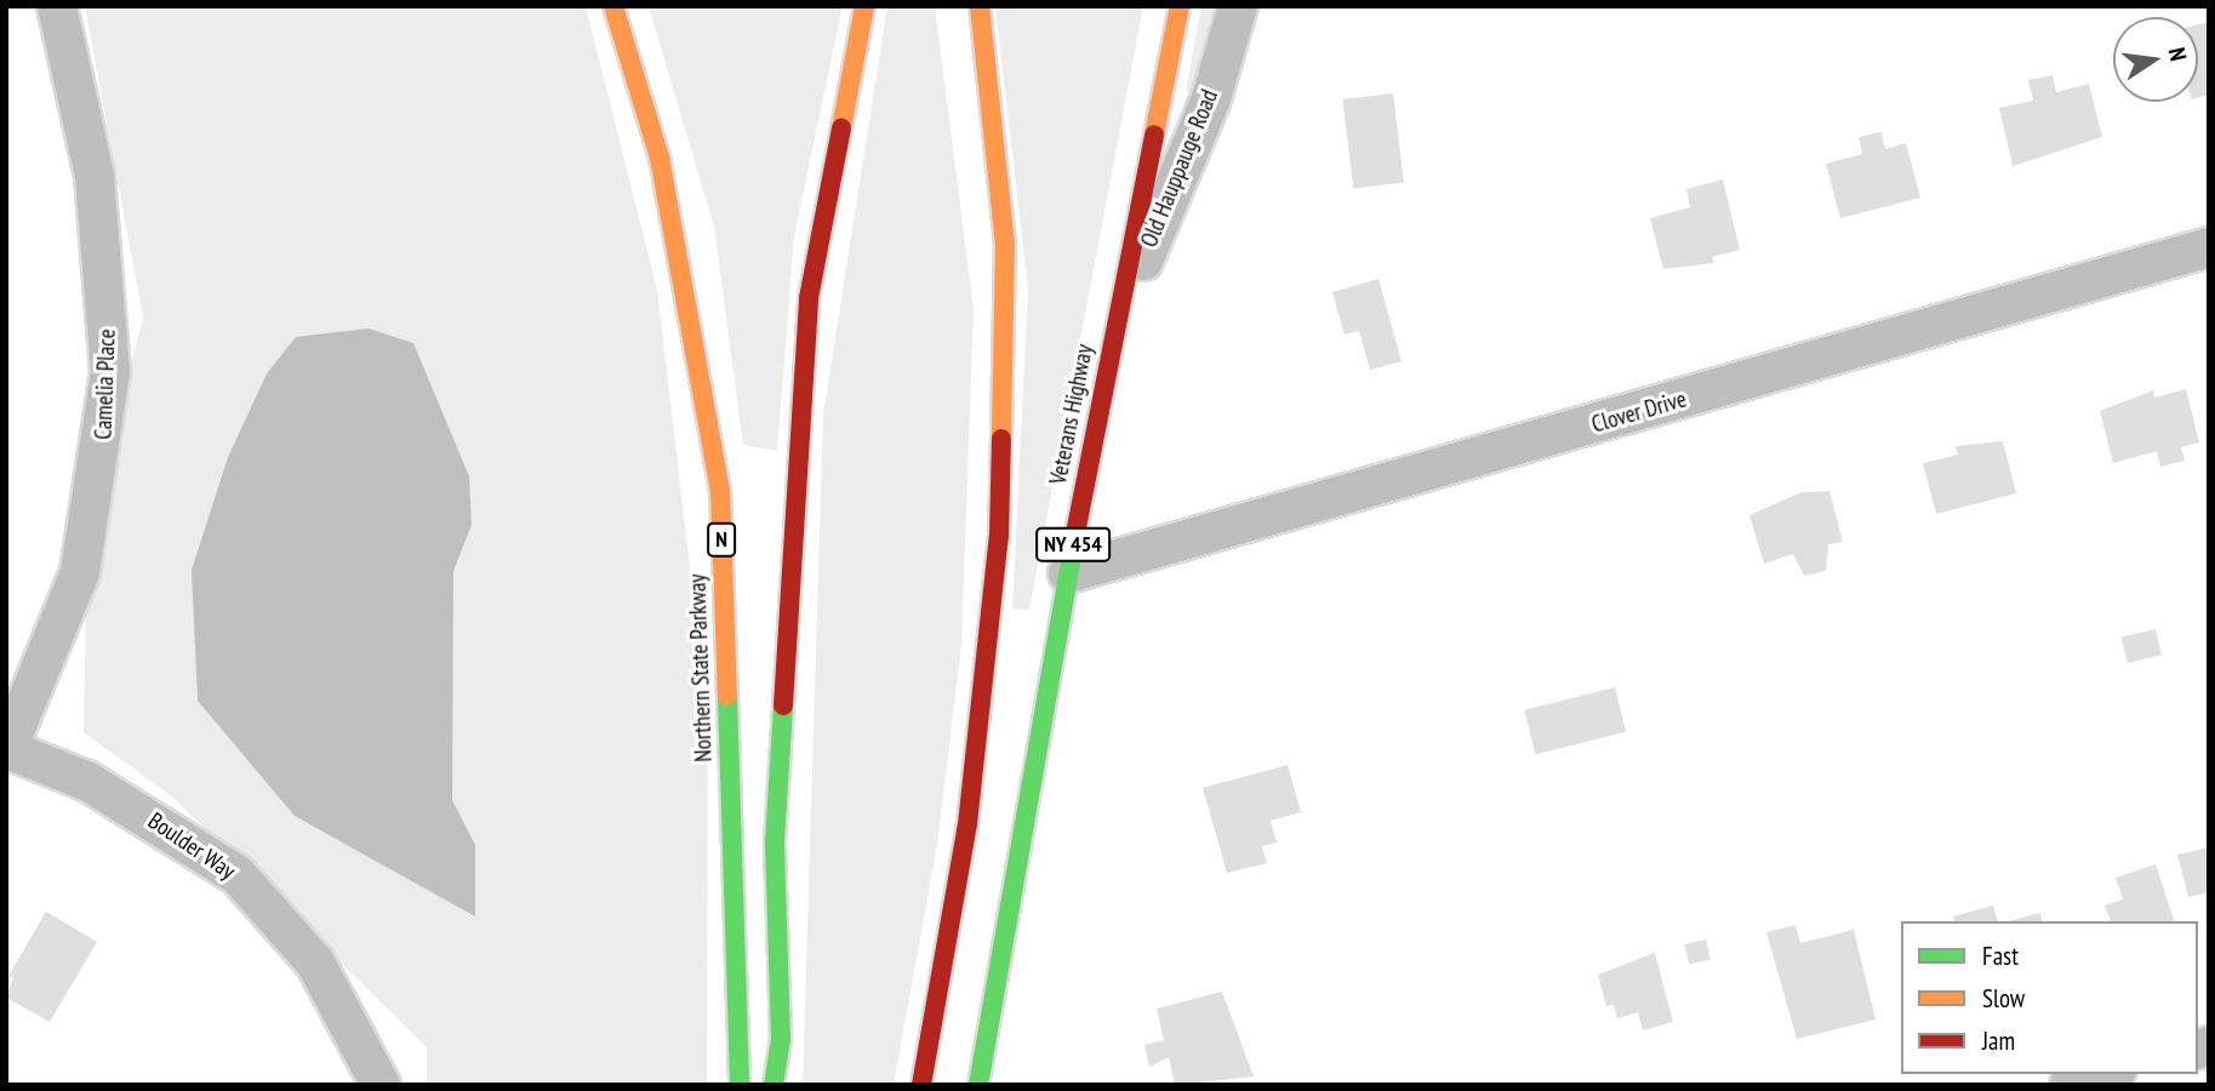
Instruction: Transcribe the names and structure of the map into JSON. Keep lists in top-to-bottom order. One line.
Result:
{"streets":{"main road":["Veterans Highway","N","NY 454","Northern State Parkway"],"street":["Old Hauppauge Road","Camelia Place","Clover Drive","Boulder Way"]},"crossings":[["Old Hauppauge Road","Veterans Highway"],["Camelia Place","Boulder Way"],["Clover Drive","Veterans Highway"]],"legend":["Fast","Slow","Jam"],"north":"right"}
